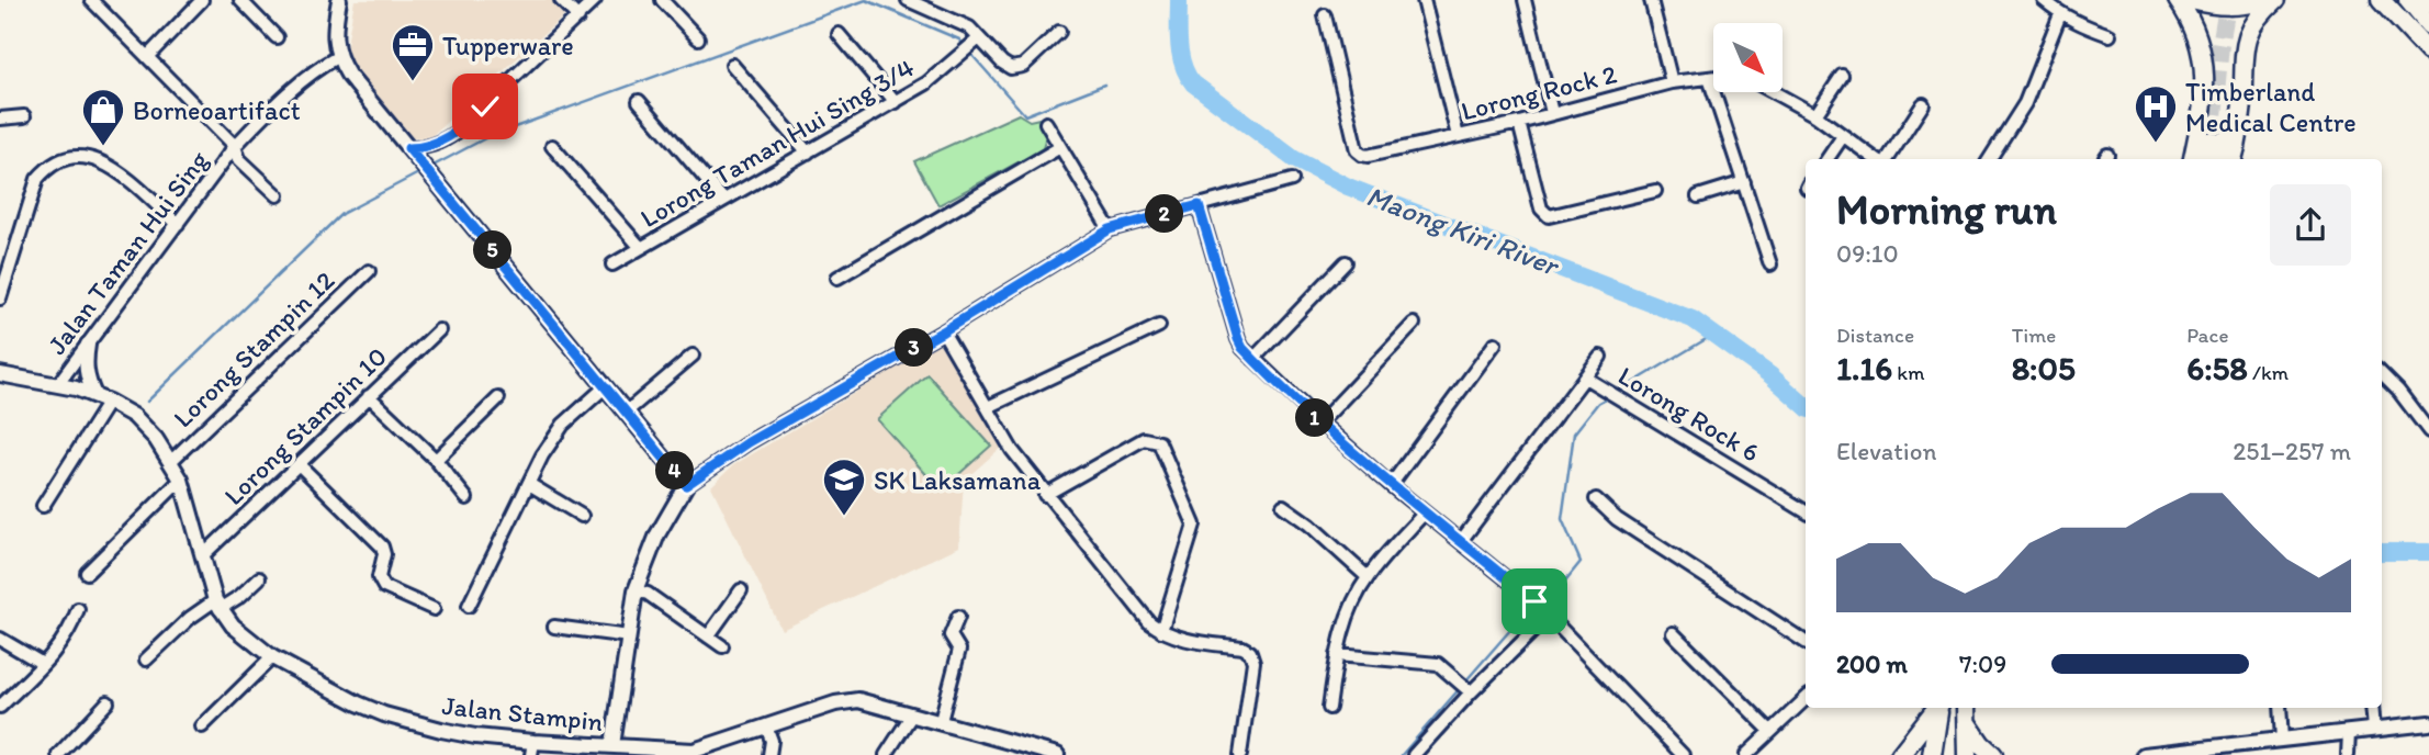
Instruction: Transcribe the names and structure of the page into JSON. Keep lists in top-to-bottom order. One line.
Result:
{"streets":{"street":["Lorong Rock 2","Lorong Taman Hui Sing 3/4","Jalan Taman Hui Sing","Lorong Stampin 12","Lorong Rock 6","Lorong Stampin 10","Jalan Stampin"]},"crossings":[["Jalan Taman Hui Sing","Jalan Stampin"],["Lorong Stampin 12","Jalan Stampin"],["Lorong Stampin 10","Jalan Stampin"]],"water":["Maong Kiri River"],"places":{"office":["Tupperware"],"hospital":["Timberland Medical Centre"],"shop":["Borneoartifact"],"school or university":["SK Laksamana"]},"north":"bottom right","page":{"heading":["Morning run","09:10"],"pins":["2","5","3","1","4"],"stats":[["Distance","1.16 km"],["Time","8:05"],["Pace","6:58 /km"]],"chart":["Elevation","251–257 m"],"list":[{"name":"200 m","note":"7:09"}]}}
